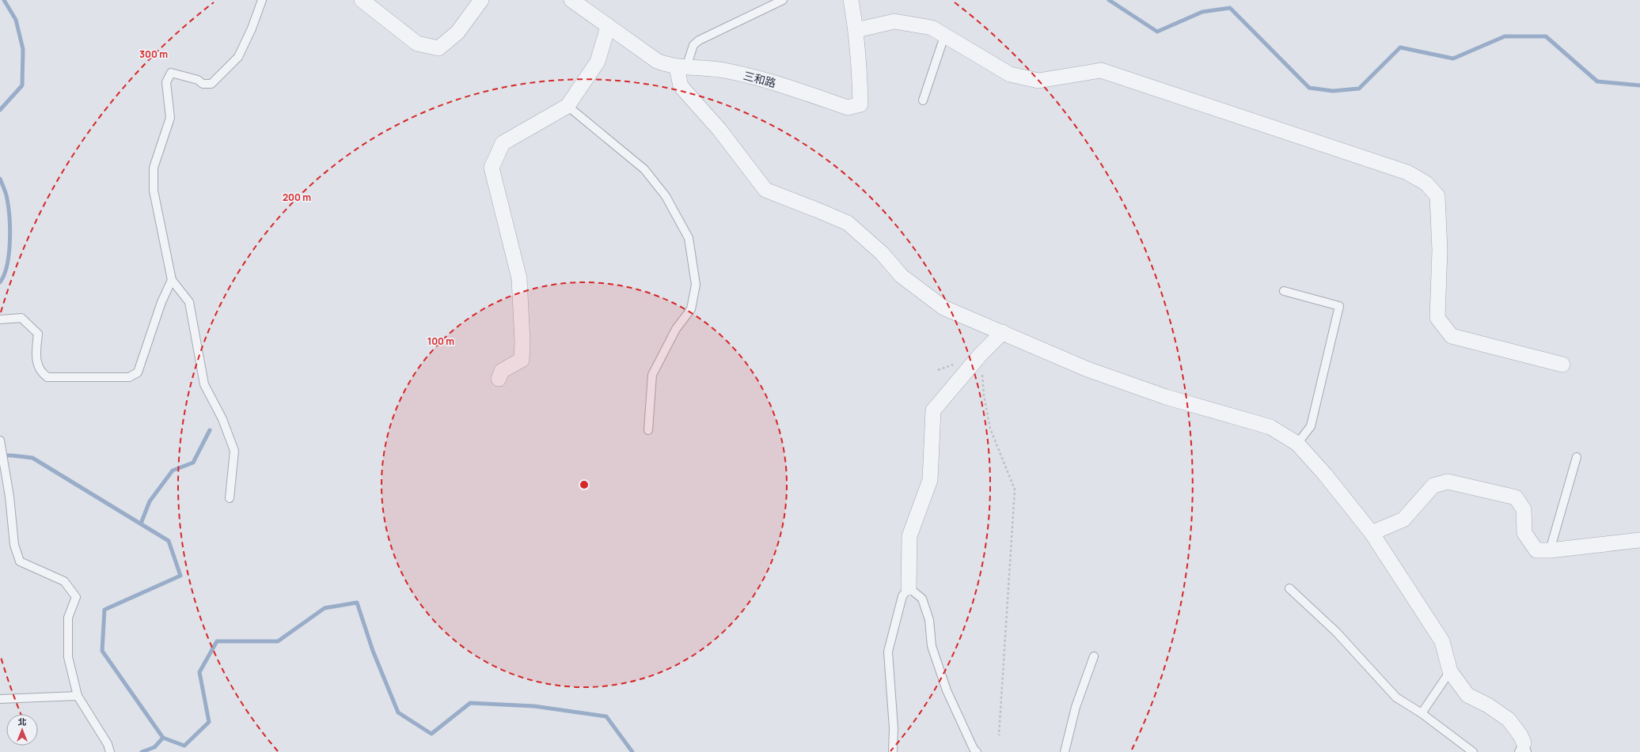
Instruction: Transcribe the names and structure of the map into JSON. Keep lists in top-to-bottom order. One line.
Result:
{"streets":{"street":["三和路"]},"north":"top","rings":["300 m","200 m","100 m"]}
